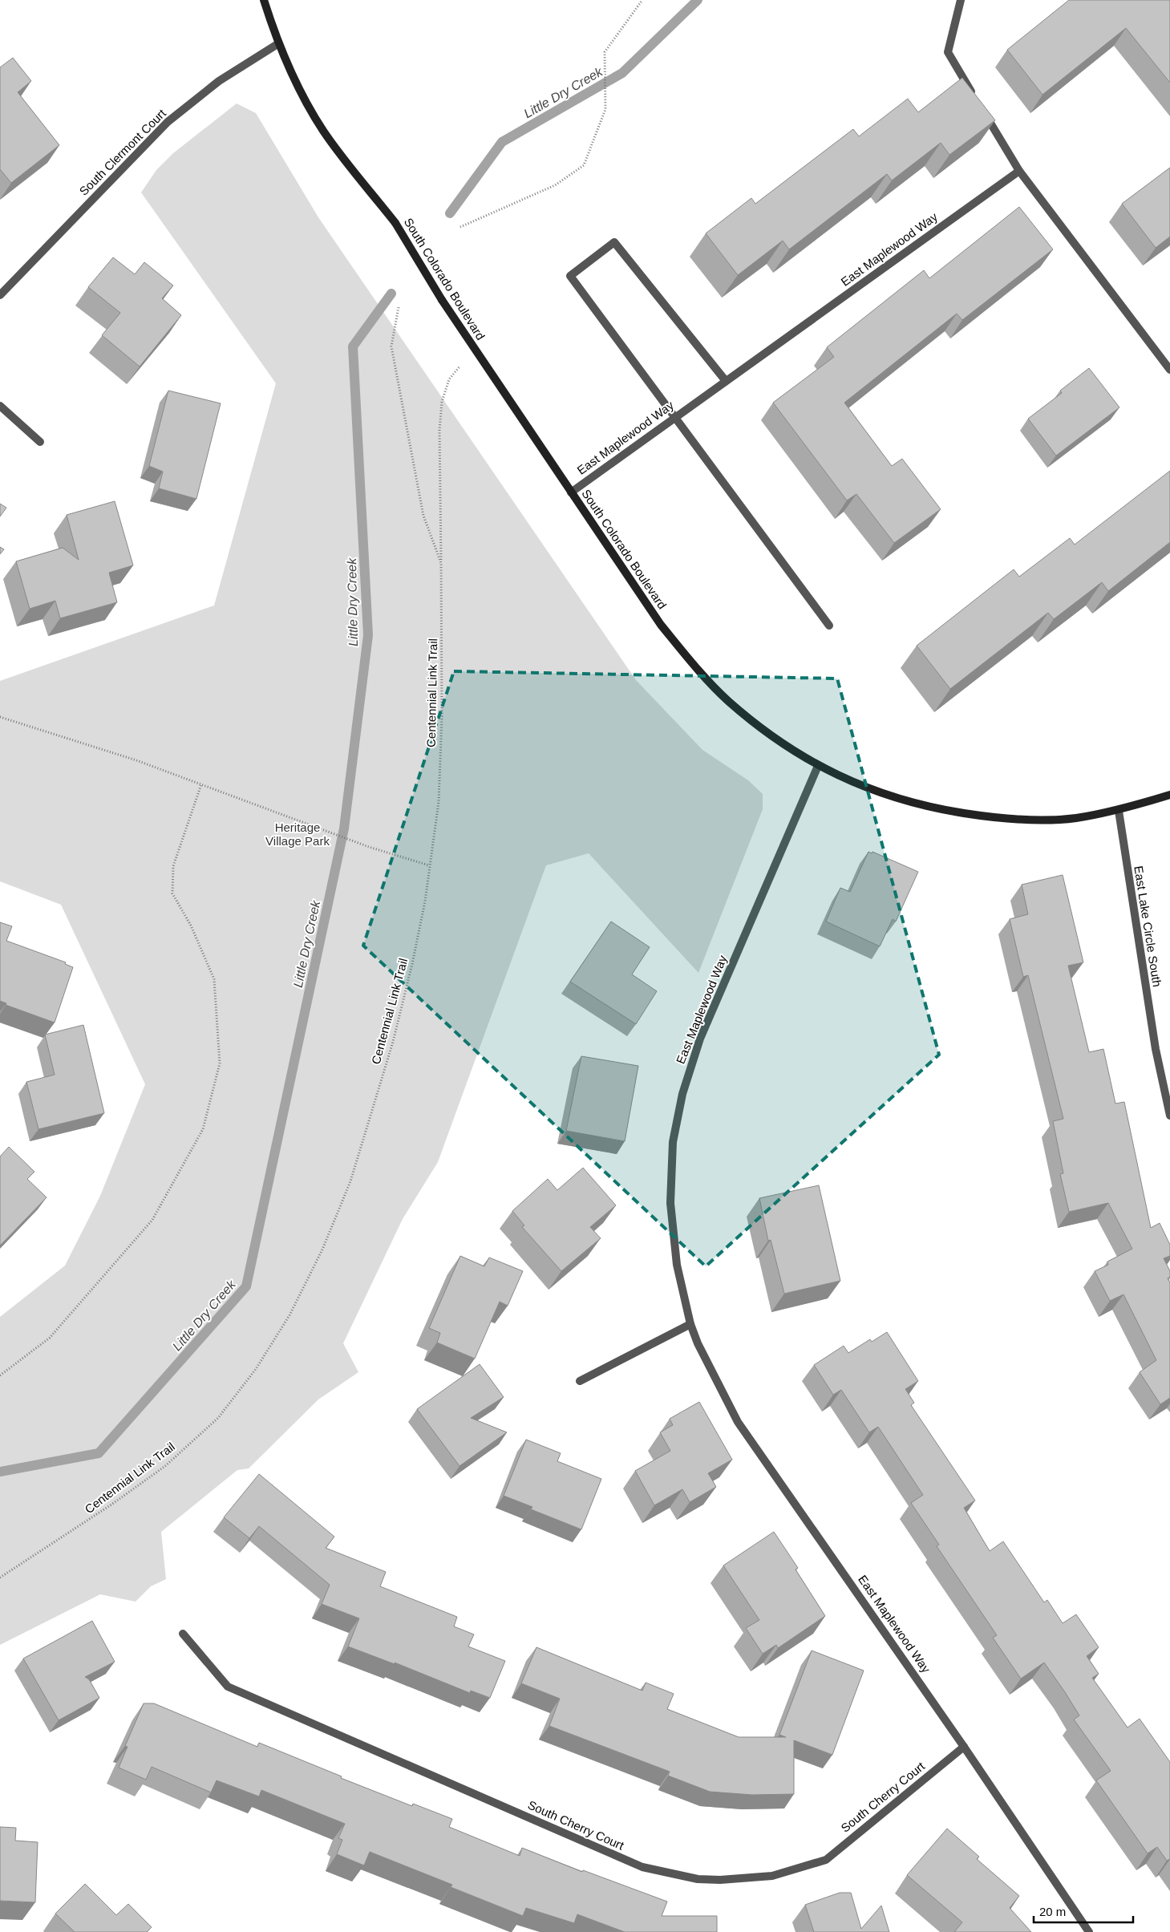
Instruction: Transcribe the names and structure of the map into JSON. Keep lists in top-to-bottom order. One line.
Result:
{"streets":{"street":["South Clermont Court","East Maplewood Way","South Colorado Boulevard","East Lake Circle South","South Cherry Court"],"path":["Centennial Link Trail"]},"crossings":[["South Clermont Court","South Colorado Boulevard"],["East Maplewood Way","South Colorado Boulevard"],["East Maplewood Way","South Cherry Court"],["South Colorado Boulevard","East Lake Circle South"]],"water":["Little Dry Creek"],"parks":["Heritage Village Park"],"scale_bar":"20 m"}
